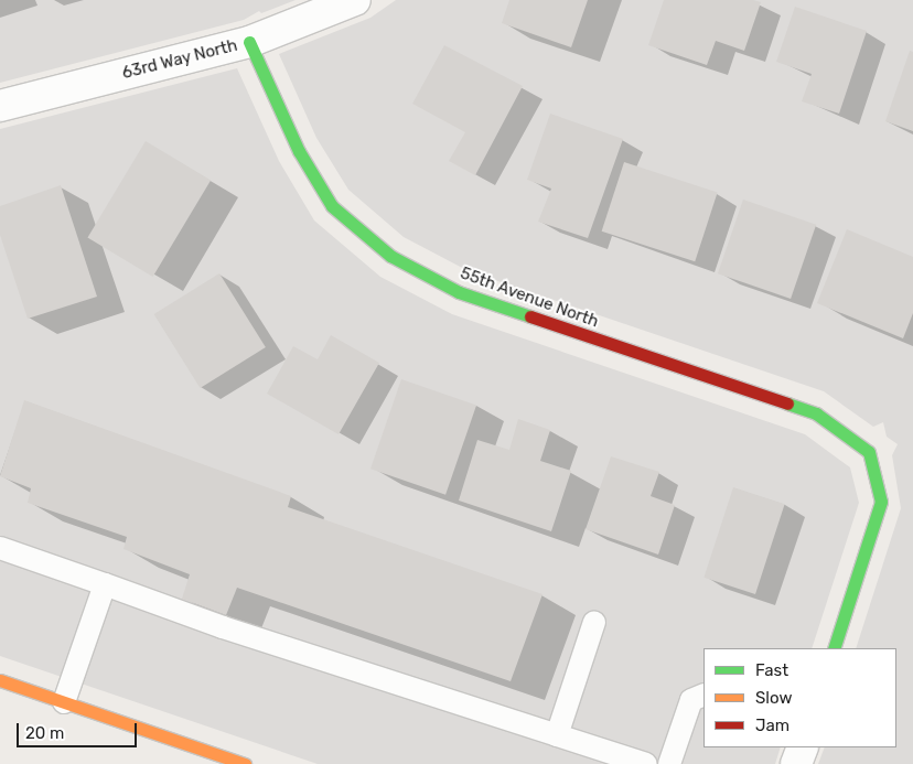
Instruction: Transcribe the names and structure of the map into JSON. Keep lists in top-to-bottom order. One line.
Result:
{"streets":{"street":["63rd Way North","55th Avenue North"]},"crossings":[["63rd Way North","55th Avenue North"]],"legend":["Fast","Slow","Jam"],"scale_bar":"20 m"}
